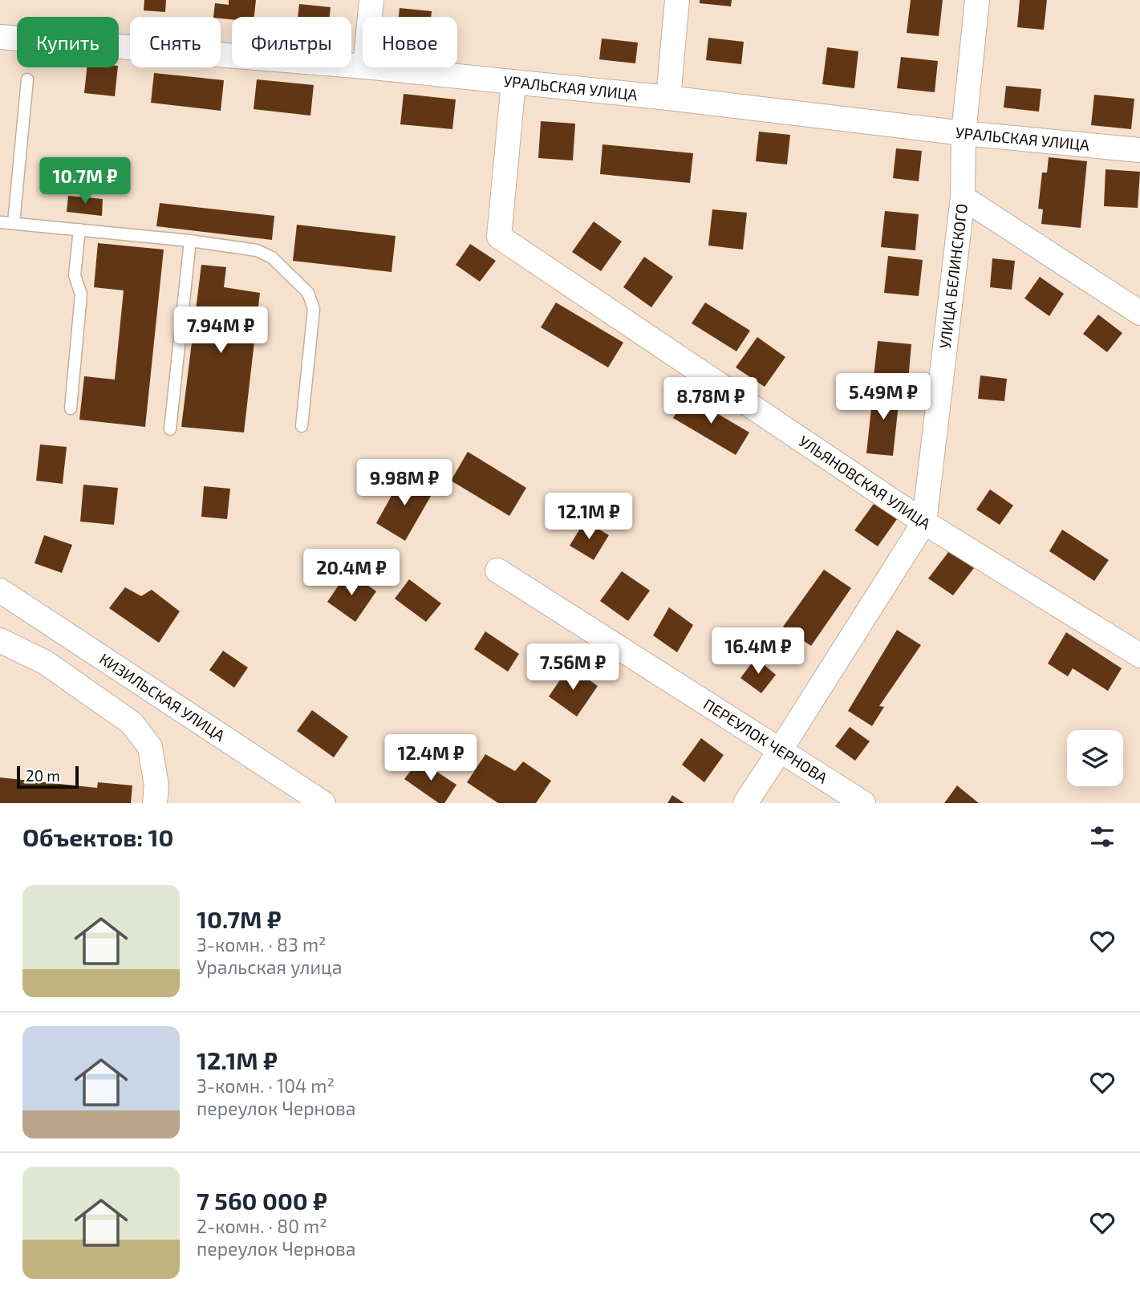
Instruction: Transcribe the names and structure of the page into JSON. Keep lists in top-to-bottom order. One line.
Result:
{"streets":{"street":["УРАЛЬСКАЯ УЛИЦА","УЛИЦА БЕЛИНСКОГО","УЛЬЯНОВСКАЯ УЛИЦА","КИЗИЛЬСКАЯ УЛИЦА","ПЕРЕУЛОК ЧЕРНОВА"]},"crossings":[["УРАЛЬСКАЯ УЛИЦА","УЛИЦА БЕЛИНСКОГО"],["УРАЛЬСКАЯ УЛИЦА","УЛЬЯНОВСКАЯ УЛИЦА"],["УЛИЦА БЕЛИНСКОГО","УЛЬЯНОВСКАЯ УЛИЦА"],["УЛИЦА БЕЛИНСКОГО","ПЕРЕУЛОК ЧЕРНОВА"]],"scale_bar":"20 m","page":{"chip":["Купить","Снять","Фильтры","Новое"],"price":["10.7M ₽","7.94M ₽","5.49M ₽","8.78M ₽","9.98M ₽","12.1M ₽","20.4M ₽","16.4M ₽","7.56M ₽","12.4M ₽"],"scale":"20 m","heading":"Объектов: 10","list":[{"name":"10.7M ₽","note":"3-комн. · 83 m² · Уральская улица"},{"name":"12.1M ₽","note":"3-комн. · 104 m² · переулок Чернова"},{"name":"7 560 000 ₽","note":"2-комн. · 80 m² · переулок Чернова"}]}}
